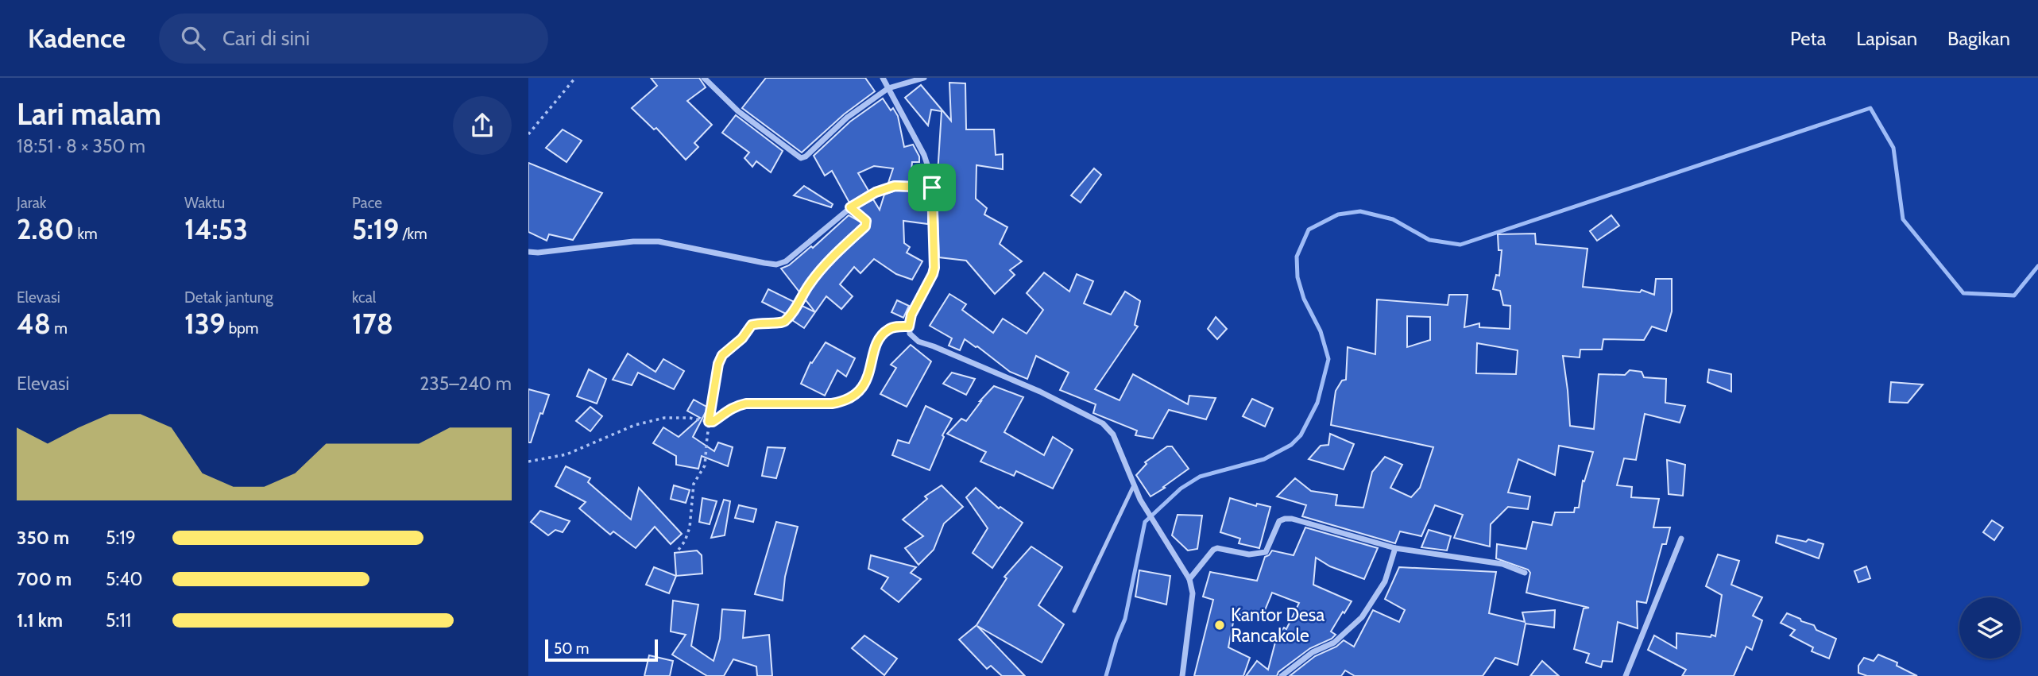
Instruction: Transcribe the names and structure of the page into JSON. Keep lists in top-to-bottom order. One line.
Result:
{"places":["Kantor Desa Rancakole"],"scale_bar":"50 m","page":{"header":"Kadence","search":"Cari di sini","nav":["Peta","Lapisan","Bagikan"],"heading":["Lari malam","18:51 · 8 × 350 m"],"stats":[["Jarak","2.80 km"],["Waktu","14:53"],["Pace","5:19 /km"],["Elevasi","48 m"],["Detak jantung","139 bpm"],["kcal","178"]],"chart":["Elevasi","235–240 m"],"list":[{"name":"350 m","note":"5:19"},{"name":"700 m","note":"5:40"},{"name":"1.1 km","note":"5:11"}],"scale":"50 m"}}
